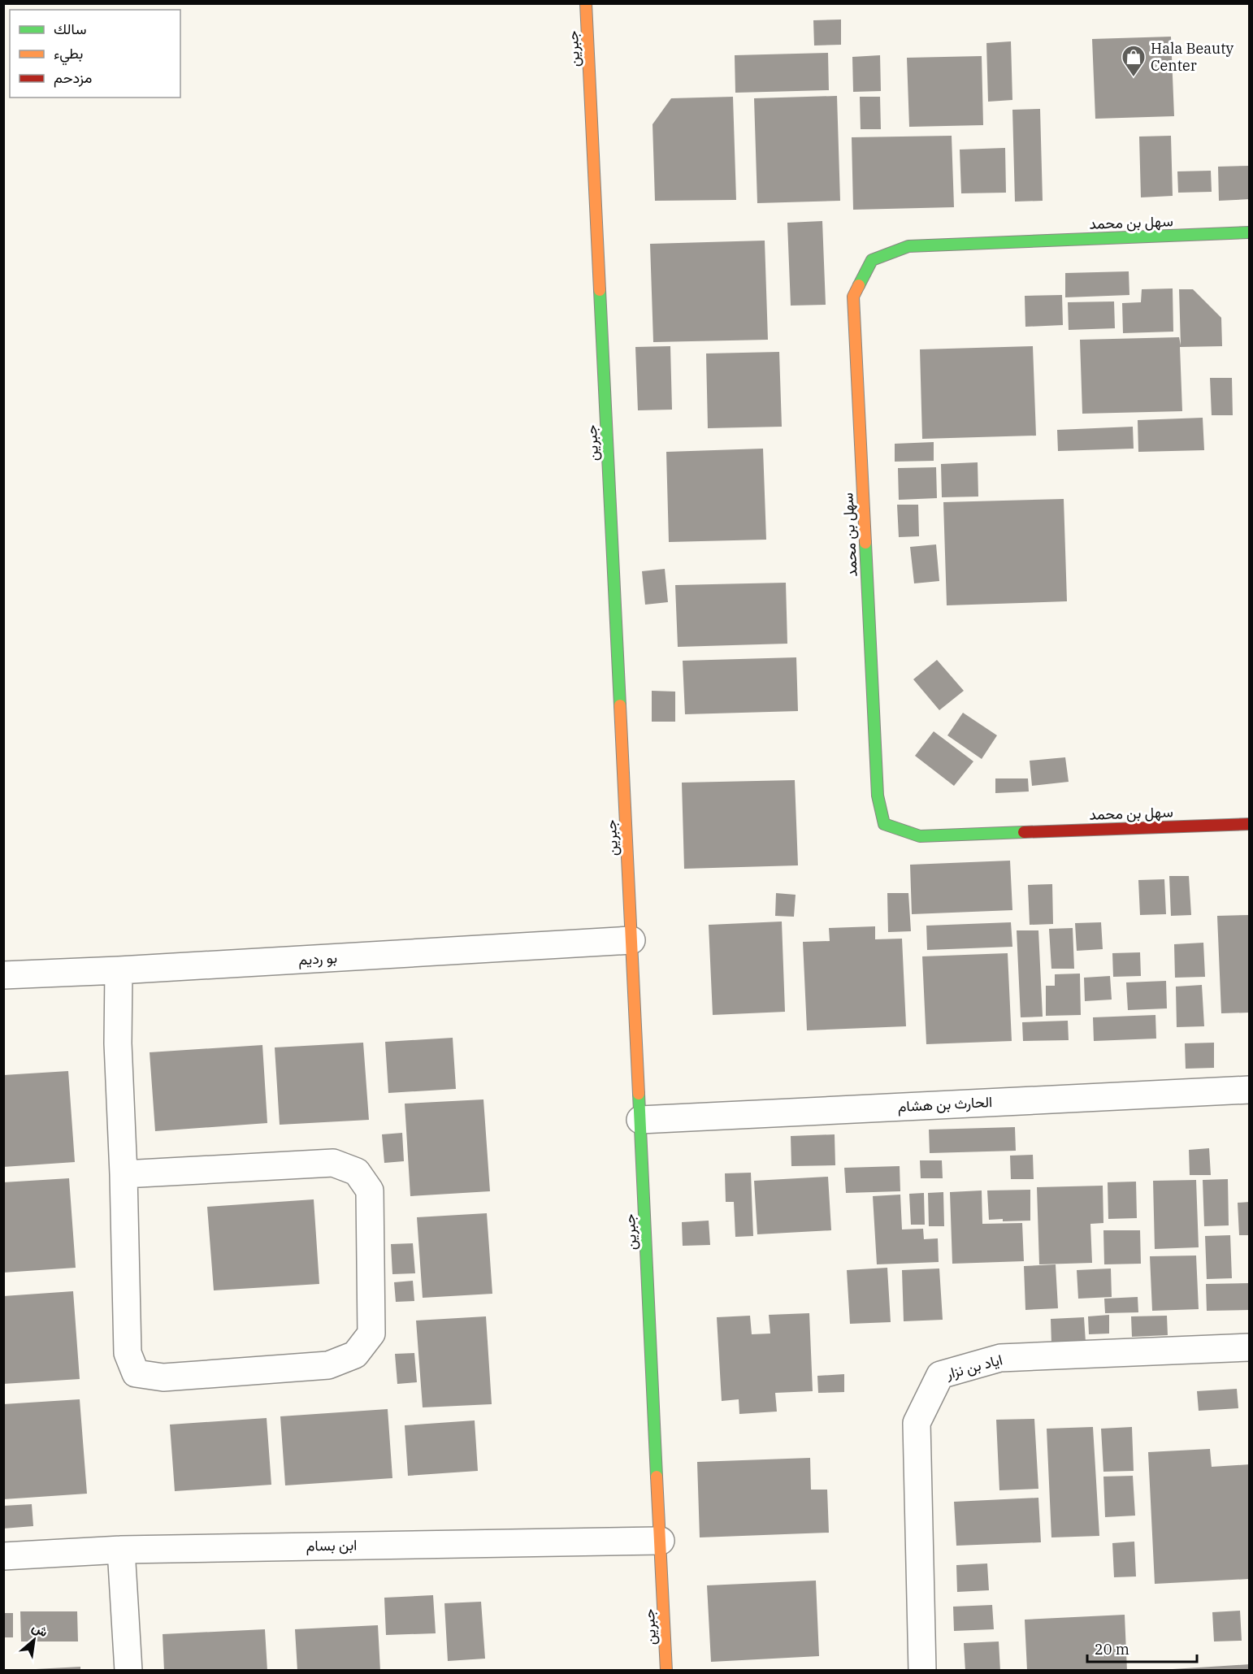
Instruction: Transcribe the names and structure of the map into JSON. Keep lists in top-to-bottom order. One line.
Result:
{"streets":{"street":["جبرين","سهل بن محمد","بو رديم","الحارث بن هشام","اياد بن نزار","ابن بسام"]},"crossings":[["جبرين","بو رديم"],["جبرين","الحارث بن هشام"],["جبرين","ابن بسام"]],"places":{"shop":["Hala Beauty Center"]},"legend":["سالك","بطيء","مزدحم"],"scale_bar":"20 m","north":"top right"}
